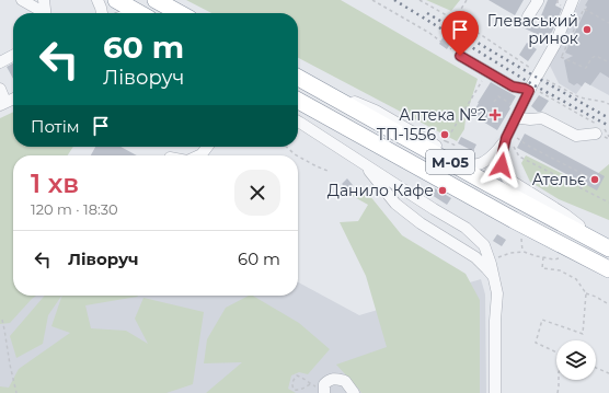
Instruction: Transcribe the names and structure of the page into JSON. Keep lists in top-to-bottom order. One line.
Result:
{"streets":{"highway":["М-05"]},"places":{"other":["Глеваський ринок","ТП-1556","Ательє","Данило Кафе"],"health":["Аптека №2"]},"page":{"turn":["60 m","Ліворуч"],"then":"Потім","heading":["1 хв","120 m · 18:30"],"list":[{"name":"Ліворуч","value":"60 m"}]}}
